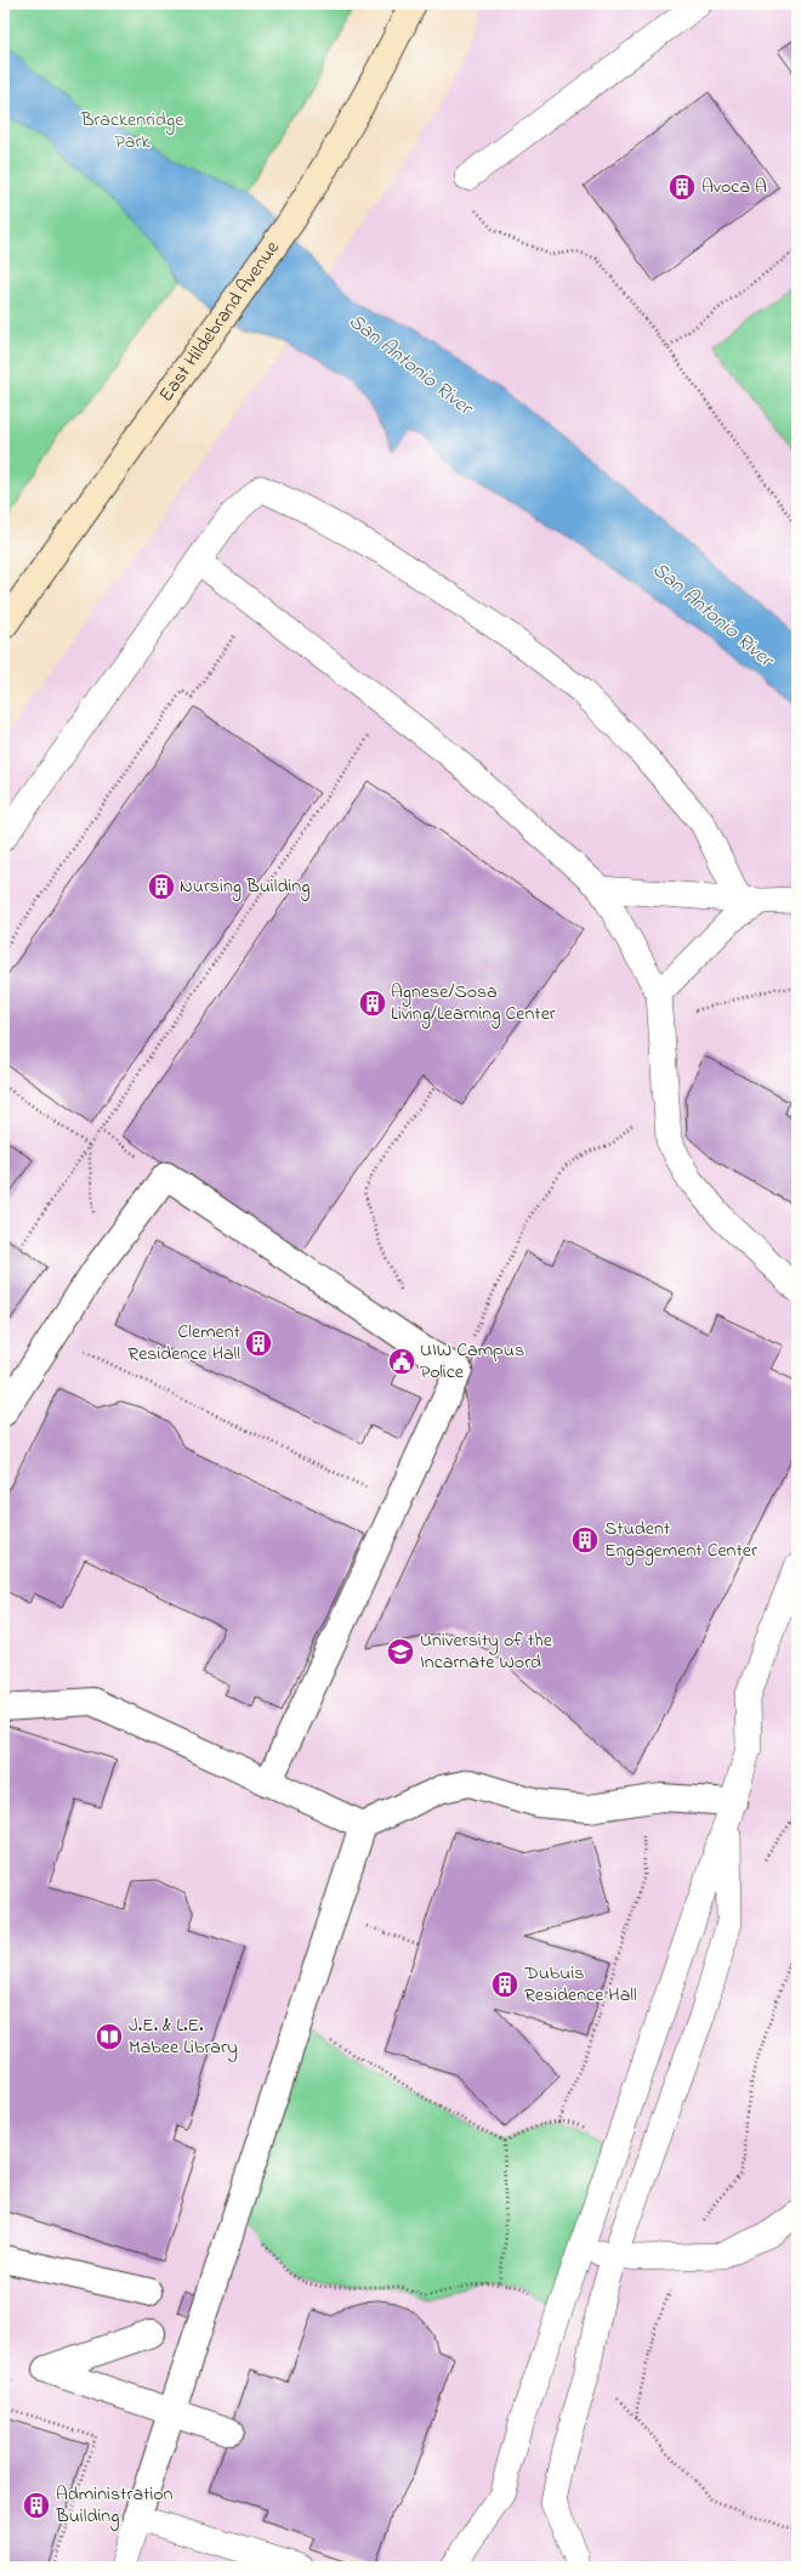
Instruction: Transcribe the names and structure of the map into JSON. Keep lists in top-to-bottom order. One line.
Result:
{"streets":{"main road":["East Hildebrand Avenue"]},"water":["San Antonio River"],"parks":["Brackenridge Park"],"places":{"building":["Avoca A","Nursing Building","Agnese/Sosa Living/Learning Center","Clement Residence Hall","Student Engagement Center","Dubuis Residence Hall","Administration Building"],"public building":["UIW Campus Police"],"school or university":["University of the Incarnate Word"],"library":["J.E. & L.E. Mabee Library"]}}
